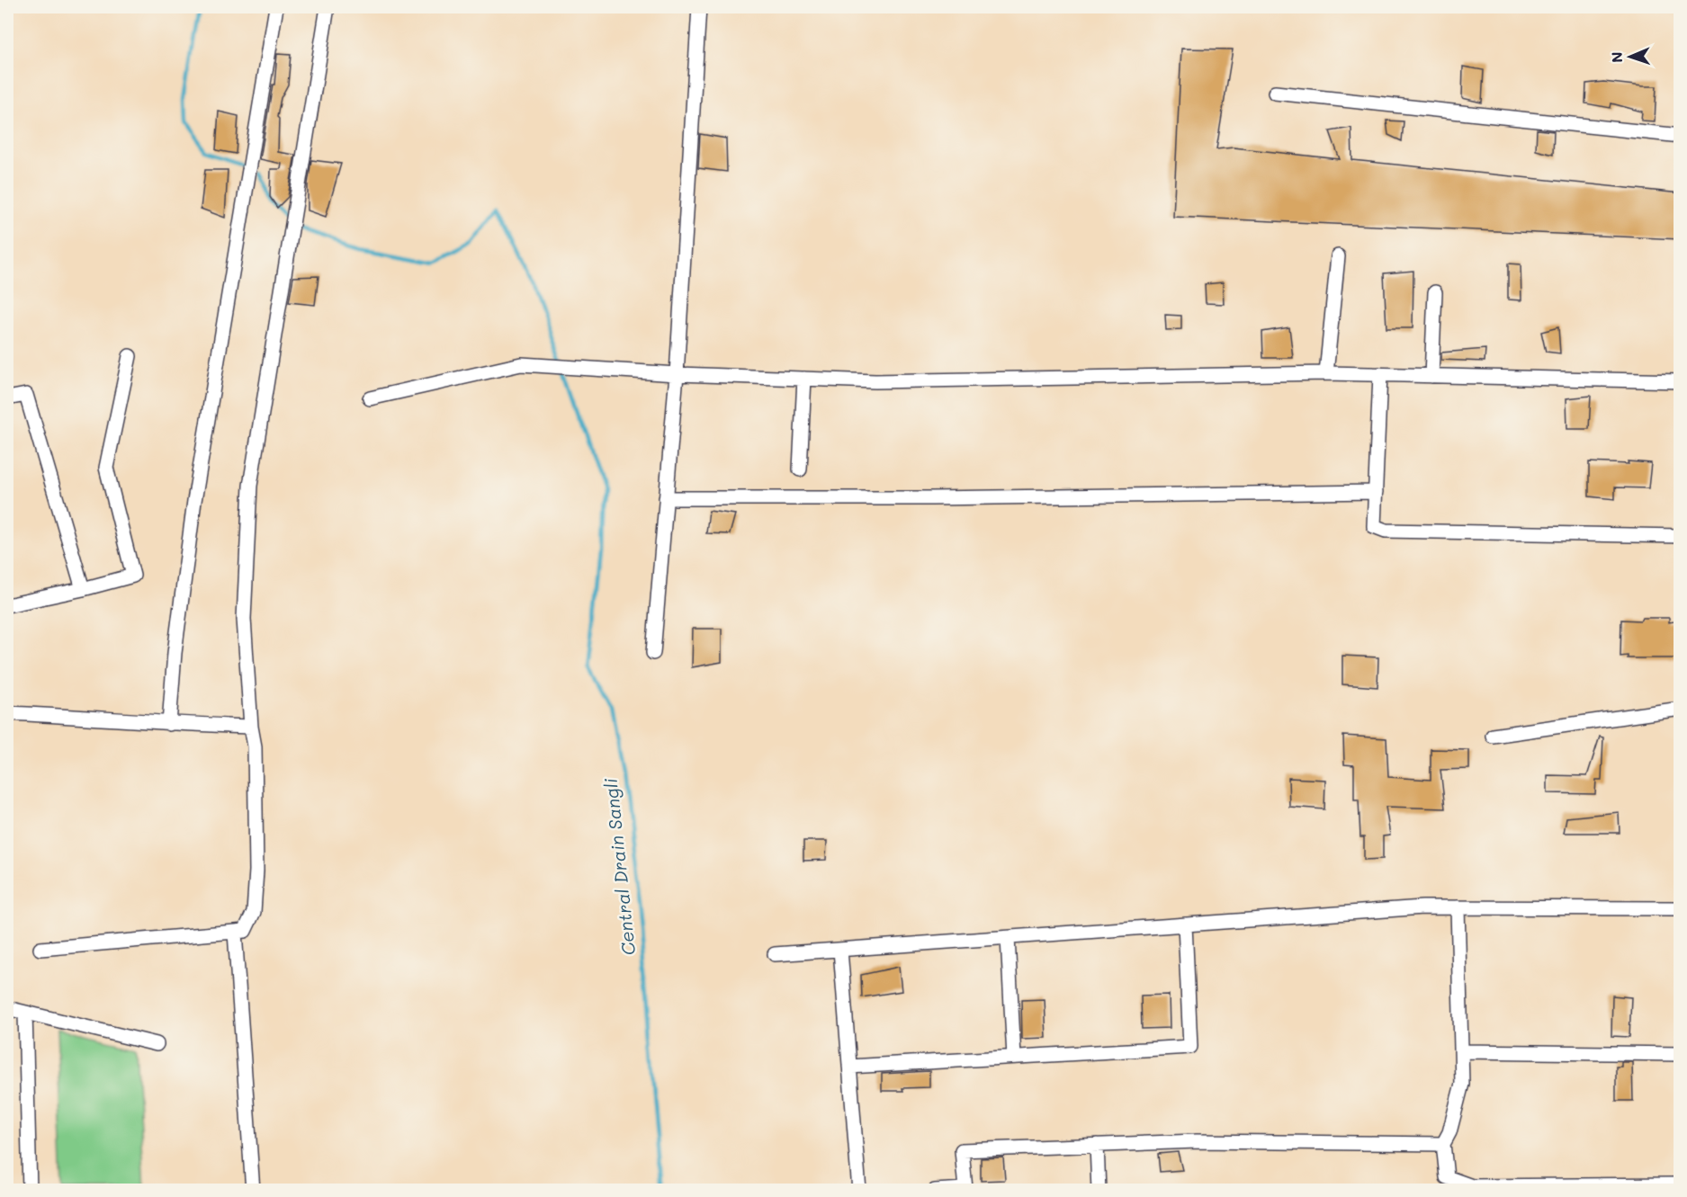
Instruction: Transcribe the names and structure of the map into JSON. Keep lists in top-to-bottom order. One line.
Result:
{"water":["Central Drain Sangli"],"north":"left"}
